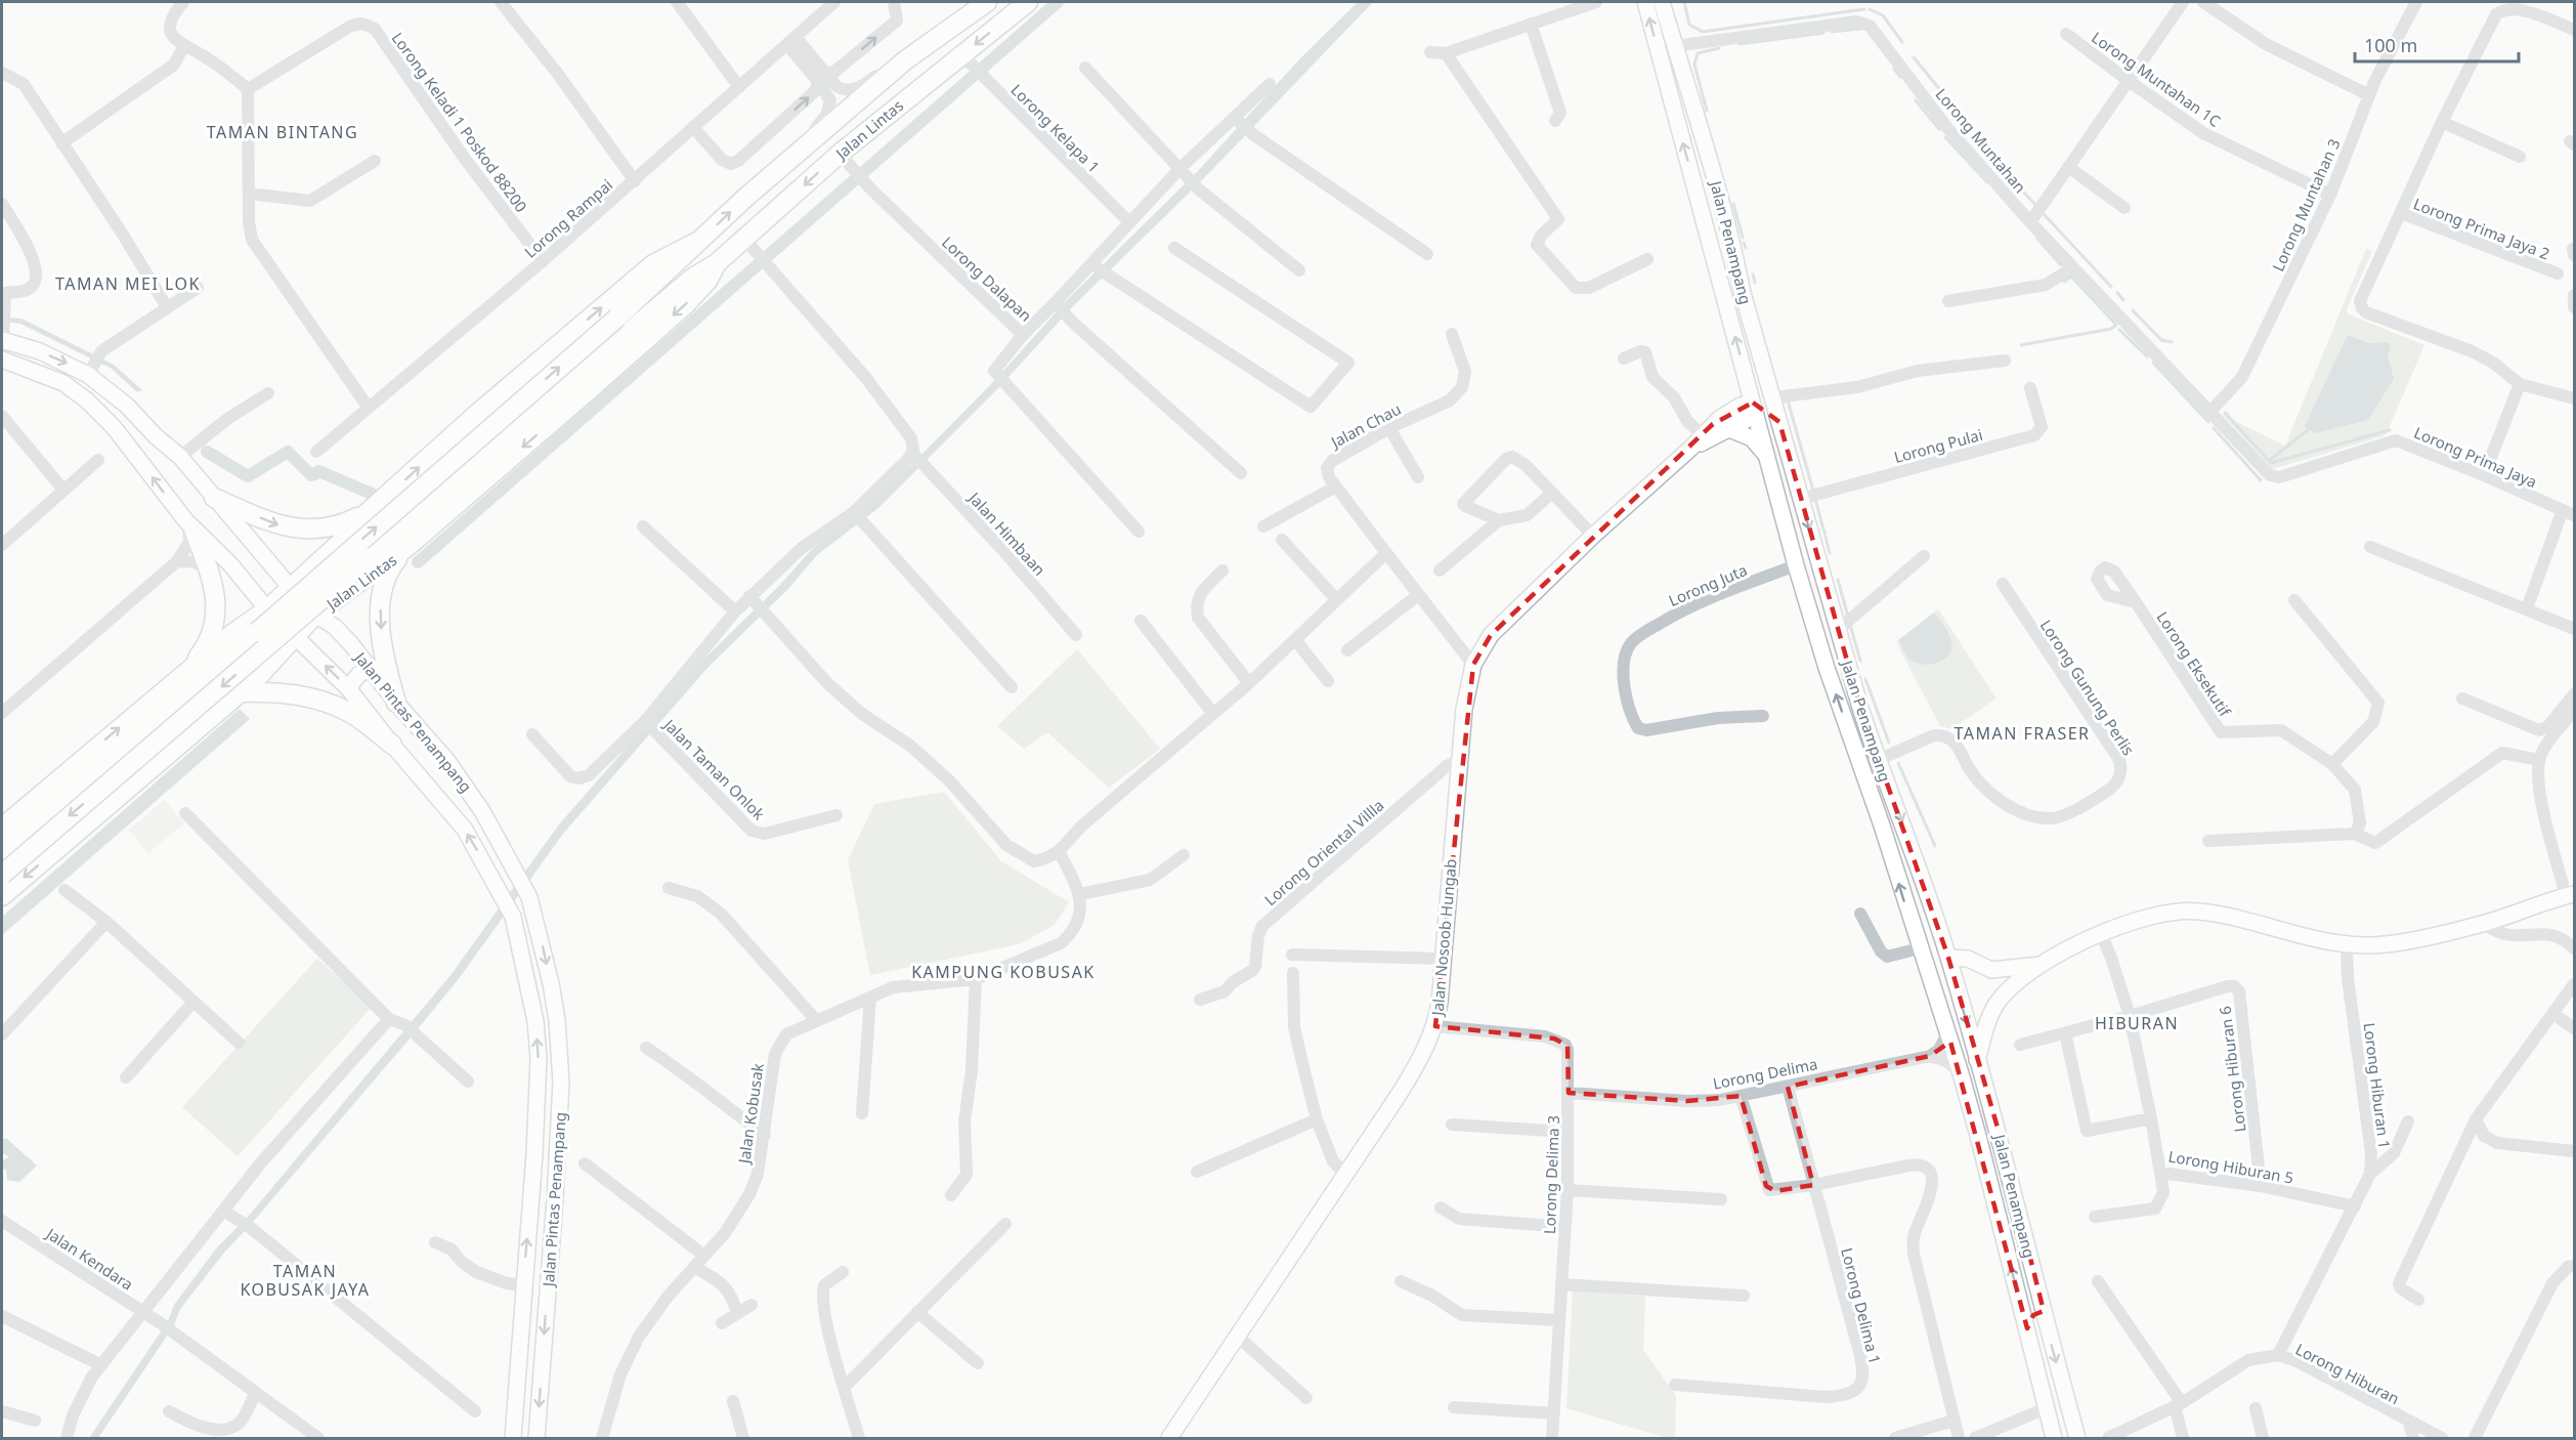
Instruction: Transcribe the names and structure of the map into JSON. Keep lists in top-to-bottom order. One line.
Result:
{"streets":{"highway":["Jalan Lintas"],"main road":["Jalan Penampang","Jalan Pintas Penampang","Jalan Nosoob Hungab"],"street":["Lorong Muntahan 1C","Lorong Keladi 1 Poskod 88200","Lorong Kelapa 1","Lorong Muntahan","Lorong Muntahan 3","Lorong Rampai","Lorong Prima Jaya 2","Lorong Dalapan","Jalan Chau","Lorong Pulai","Lorong Prima Jaya","Jalan Himbaan","Lorong Juta","Lorong Eksekutif","Lorong Gunung Perlis","Jalan Taman Onlok","Lorong Oriental Villla","Lorong Hiburan 6","Lorong Delima","Lorong Hiburan 1","Jalan Kobusak","Lorong Hiburan 5","Lorong Delima 3","Jalan Kendara","Lorong Delima 1","Lorong Hiburan"]},"crossings":[["Lorong Muntahan 1C","Lorong Muntahan 3"],["Lorong Keladi 1 Poskod 88200","Lorong Rampai"],["Lorong Kelapa 1","Jalan Lintas"],["Jalan Lintas","Lorong Dalapan"],["Jalan Lintas","Jalan Pintas Penampang"],["Lorong Muntahan","Lorong Muntahan 3"],["Lorong Muntahan","Jalan Penampang"],["Lorong Muntahan","Lorong Prima Jaya"],["Lorong Muntahan 3","Lorong Prima Jaya"],["Jalan Penampang","Lorong Pulai"],["Jalan Penampang","Lorong Juta"],["Jalan Penampang","Lorong Gunung Perlis"],["Jalan Penampang","Jalan Nosoob Hungab"],["Jalan Chau","Jalan Nosoob Hungab"],["Lorong Oriental Villla","Jalan Nosoob Hungab"],["Jalan Nosoob Hungab","Lorong Delima 3"],["Lorong Hiburan 6","Lorong Hiburan 5"],["Lorong Delima","Lorong Delima 3"],["Lorong Delima","Lorong Delima 1"],["Lorong Hiburan 1","Lorong Hiburan 5"],["Lorong Hiburan 1","Lorong Hiburan"]],"districts":["TAMAN BINTANG","TAMAN MEI LOK","TAMAN FRASER","KAMPUNG KOBUSAK","HIBURAN","TAMAN KOBUSAK JAYA"],"scale_bar":"100 m"}
